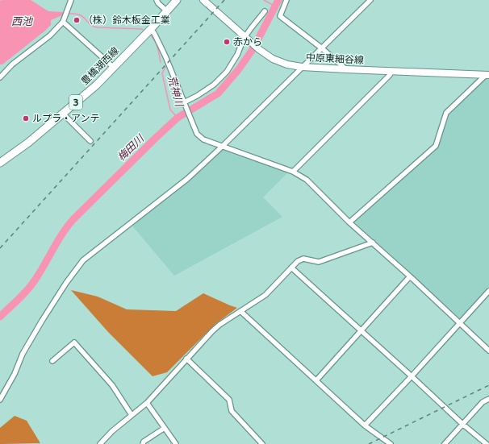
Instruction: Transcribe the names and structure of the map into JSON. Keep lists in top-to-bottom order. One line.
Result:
{"streets":{"main road":["中原東細谷線","豊橋湖西線","3"]},"water":["西池","荒神川","梅田川"],"places":["（株）鈴木板金工業","赤から","ルプラ・アンテ"]}
